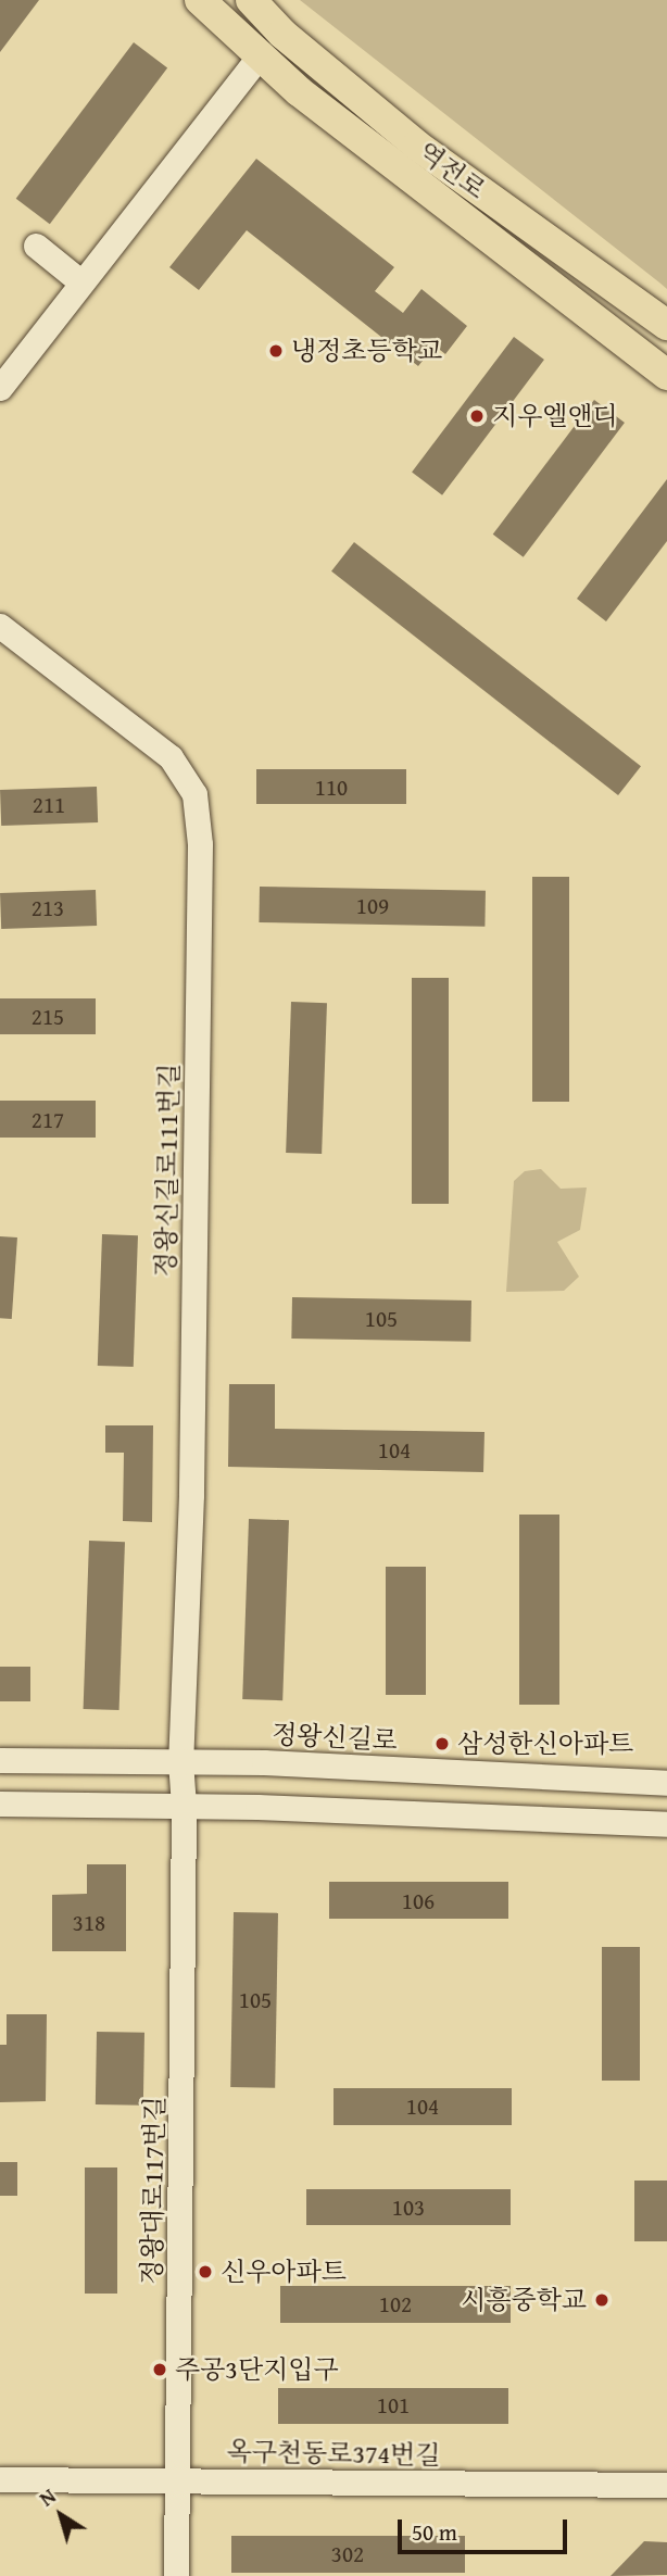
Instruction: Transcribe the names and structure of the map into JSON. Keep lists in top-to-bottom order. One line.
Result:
{"streets":{"main road":["역전로"],"street":["정왕신길로111번길","정왕신길로","정왕대로117번길","옥구천동로374번길"]},"crossings":[["정왕신길로111번길","정왕신길로"],["정왕신길로111번길","정왕대로117번길"],["정왕대로117번길","옥구천동로374번길"]],"places":["냉정초등학교","지우엘앤디","삼성한신아파트","신우아파트","시흥중학교","주공3단지입구"],"house_numbers":["110","211","109","213","215","217","105","104","106","318","105","104","103","102","101","302"],"scale_bar":"50 m","north":"top left"}
